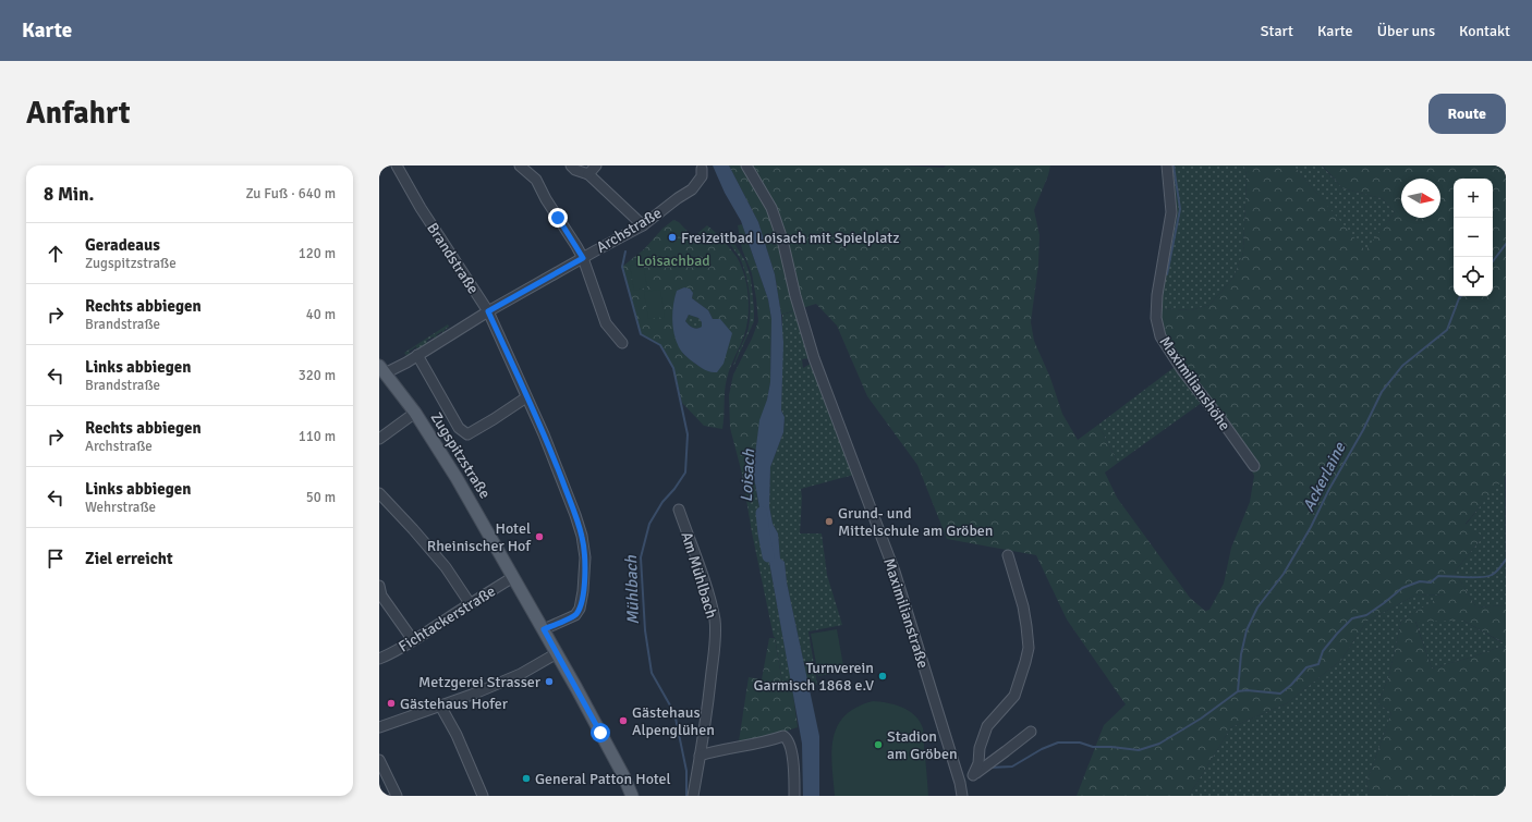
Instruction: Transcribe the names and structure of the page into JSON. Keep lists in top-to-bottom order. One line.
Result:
{"streets":{"main road":["Zugspitzstraße"],"street":["Archstraße","Brandstraße","Maximilianshöhe","Am Mühlbach","Maximilianstraße","Fichtackerstraße"]},"crossings":[["Archstraße","Brandstraße"],["Archstraße","Zugspitzstraße"],["Brandstraße","Zugspitzstraße"],["Zugspitzstraße","Fichtackerstraße"]],"water":["Loisach","Ackerlaine","Mühlbach"],"parks":["Loisachbad"],"places":["Freizeitbad Loisach mit Spielplatz","Grund- und Mittelschule am Gröben","Hotel Rheinischer Hof","Turnverein Garmisch 1868 e.V","Metzgerei Strasser","Gästehaus Hofer","Gästehaus Alpenglühen","Stadion am Gröben","General Patton Hotel"],"north":"right","page":{"header":"Karte","nav":["Start","Karte","Über uns","Kontakt"],"buttons":"Route","title":"Anfahrt","heading":["8 Min.","Zu Fuß · 640 m"],"map_buttons":["+","−"],"list":[["Geradeaus","Zugspitzstraße","120 m"],["Rechts abbiegen","Brandstraße","40 m"],["Links abbiegen","Brandstraße","320 m"],["Rechts abbiegen","Archstraße","110 m"],["Links abbiegen","Wehrstraße","50 m"],"Ziel erreicht"]}}
